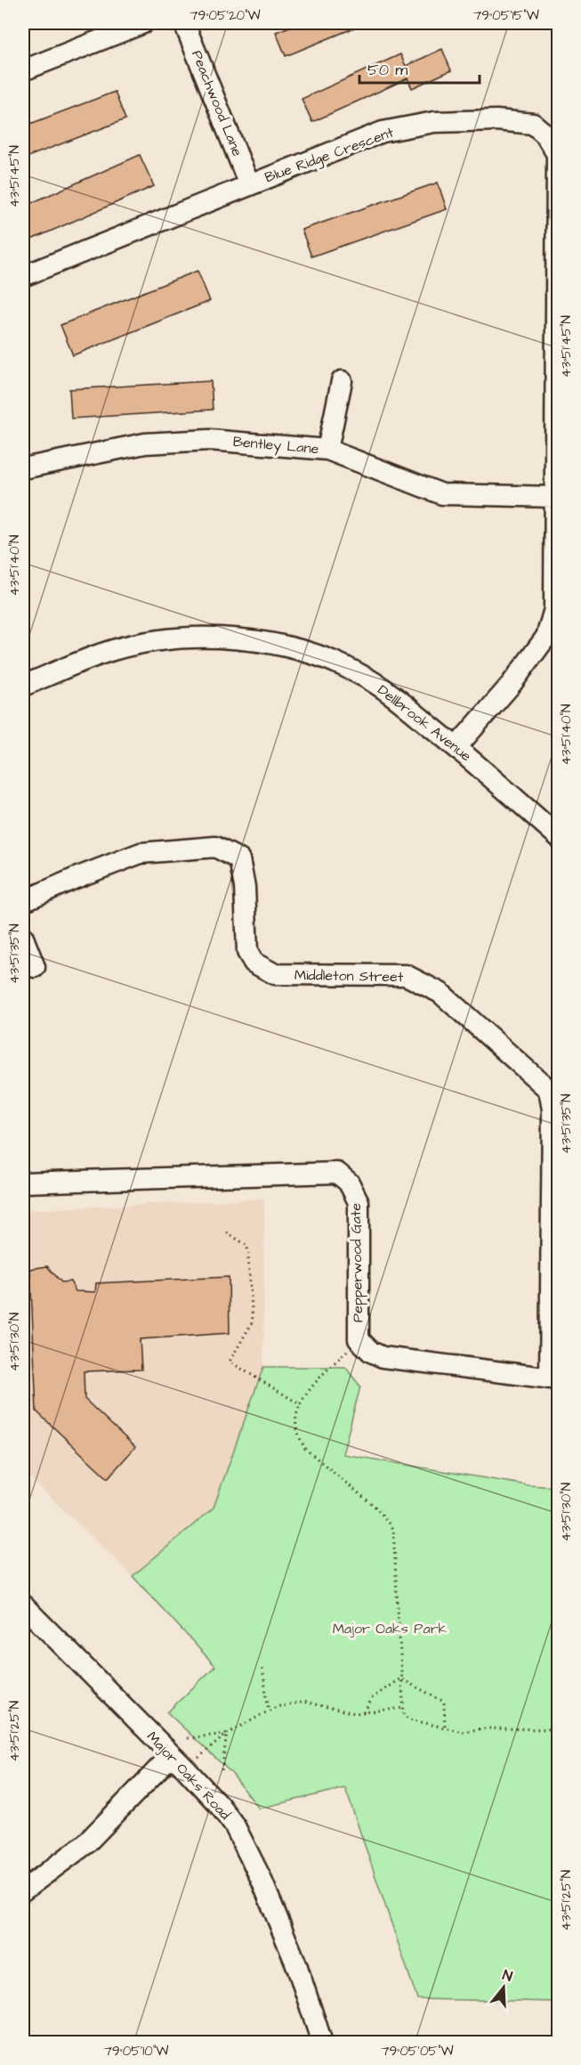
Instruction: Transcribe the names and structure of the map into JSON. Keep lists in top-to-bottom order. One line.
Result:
{"streets":{"street":["Peachwood Lane","Blue Ridge Crescent","Bentley Lane","Dellbrook Avenue","Middleton Street","Pepperwood Gate","Major Oaks Road"]},"crossings":[["Peachwood Lane","Blue Ridge Crescent"],["Blue Ridge Crescent","Bentley Lane"],["Blue Ridge Crescent","Dellbrook Avenue"],["Middleton Street","Pepperwood Gate"]],"parks":["Major Oaks Park"],"scale_bar":"50 m","north":"top","coordinates":["79°05'20\"W","79°05'15\"W","43°51'45\"N","43°51'40\"N","43°51'35\"N","43°51'30\"N","43°51'25\"N","79°05'10\"W","79°05'05\"W"]}
